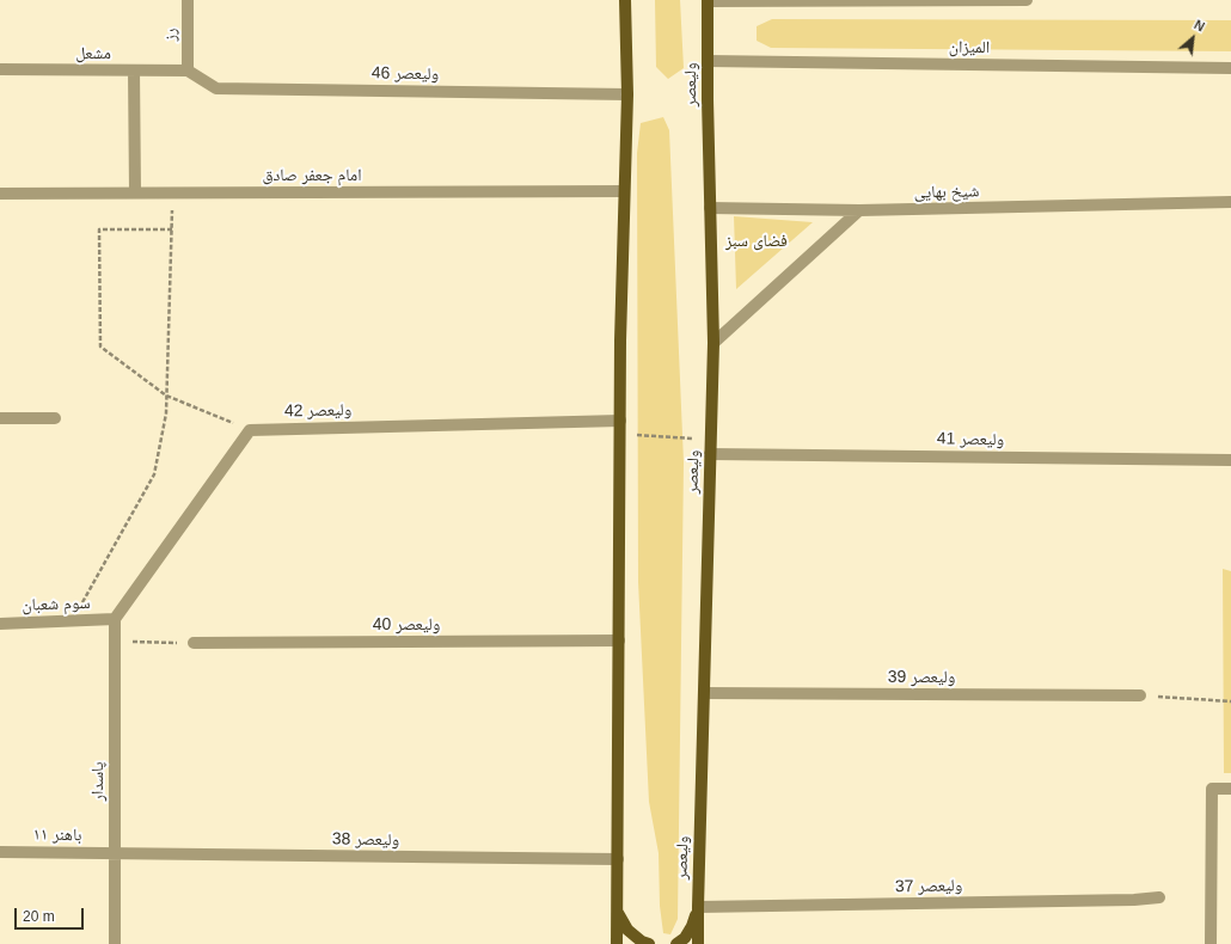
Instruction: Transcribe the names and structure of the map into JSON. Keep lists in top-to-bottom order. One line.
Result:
{"streets":{"main road":["ولیعصر"],"street":["رز","المیزان","مشعل","ولیعصر 46","امام جعفر صادق","شیخ بهایی","ولیعصر 42","ولیعصر 41","سوم شعبان","ولیعصر 40","ولیعصر 39","پاسدار","باهنر ۱۱","ولیعصر 38","ولیعصر 37"]},"crossings":[["رز","مشعل"],["رز","ولیعصر 46"],["المیزان","ولیعصر"],["مشعل","ولیعصر 46"],["ولیعصر","شیخ بهایی"],["ولیعصر","ولیعصر 41"],["ولیعصر","ولیعصر 39"],["ولیعصر","ولیعصر 37"],["سوم شعبان","پاسدار"],["پاسدار","باهنر ۱۱"],["پاسدار","ولیعصر 38"],["باهنر ۱۱","ولیعصر 38"]],"parks":["فضای سبز"],"scale_bar":"20 m","north":"top right"}
